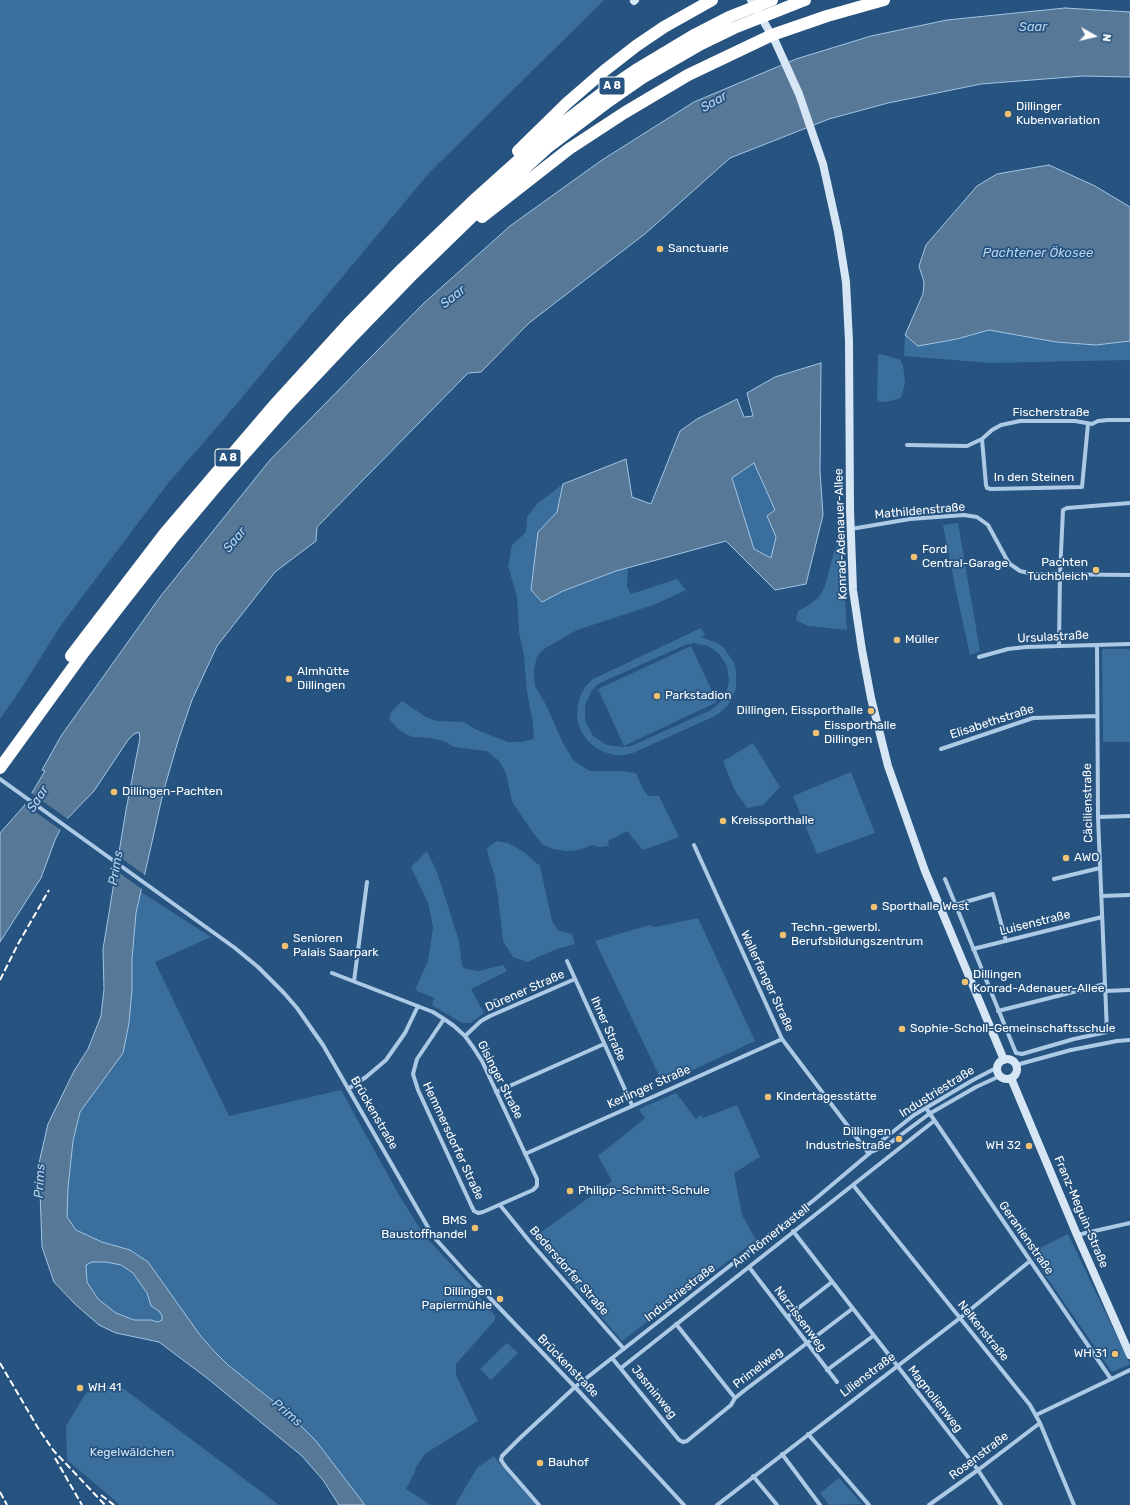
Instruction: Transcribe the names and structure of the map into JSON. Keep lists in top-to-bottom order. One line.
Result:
{"streets":{"highway":["A 8"],"street":["Fischerstraße","In den Steinen","Mathildenstraße","Konrad-Adenauer-Allee","Ursulastraße","Elisabethstraße","Cäcilienstraße","Luisenstraße","Wallerfanger Straße","Dürener Straße","Ihner Straße","Gisinger Straße","Kerlinger Straße","Industriestraße","Brückenstraße","Hemmersdorfer Straße","Franz-Meguin-Straße","Am Römerkastell","Geranienstraße","Bedersdorfer Straße","Narzissenweg","Nelkenstraße","Primelweg","Lilienstraße","Jasminweg","Magnolienweg","Rosenstraße"]},"crossings":[["Fischerstraße","In den Steinen"],["Mathildenstraße","Konrad-Adenauer-Allee"],["Konrad-Adenauer-Allee","Industriestraße"],["Konrad-Adenauer-Allee","Franz-Meguin-Straße"],["Ursulastraße","Cäcilienstraße"],["Elisabethstraße","Cäcilienstraße"],["Cäcilienstraße","Luisenstraße"],["Wallerfanger Straße","Kerlinger Straße"],["Wallerfanger Straße","Industriestraße"],["Dürener Straße","Ihner Straße"],["Dürener Straße","Gisinger Straße"],["Ihner Straße","Kerlinger Straße"],["Gisinger Straße","Kerlinger Straße"],["Gisinger Straße","Hemmersdorfer Straße"],["Industriestraße","Brückenstraße"],["Industriestraße","Franz-Meguin-Straße"],["Industriestraße","Geranienstraße"],["Industriestraße","Bedersdorfer Straße"],["Industriestraße","Jasminweg"],["Hemmersdorfer Straße","Bedersdorfer Straße"],["Am Römerkastell","Geranienstraße"],["Am Römerkastell","Narzissenweg"],["Am Römerkastell","Nelkenstraße"],["Am Römerkastell","Jasminweg"],["Am Römerkastell","Magnolienweg"],["Geranienstraße","Lilienstraße"],["Narzissenweg","Primelweg"],["Nelkenstraße","Lilienstraße"],["Nelkenstraße","Rosenstraße"],["Primelweg","Jasminweg"],["Primelweg","Magnolienweg"],["Lilienstraße","Magnolienweg"],["Magnolienweg","Rosenstraße"]],"water":["Saar","Pachtener Ökosee","Prims"],"parks":["Kegelwäldchen"],"places":["Dillinger Kubenvariation","Sanctuarie","Ford Central-Garage","Pachten Tuchbleich","Müller","Almhütte Dillingen","Parkstadion","Dillingen, Eissporthalle","Eissporthalle Dillingen","Dillingen-Pachten","Kreissporthalle","AWO","Sporthalle West","Techn.-gewerbl. Berufsbildungszentrum","Senioren Palais Saarpark","Dillingen Konrad-Adenauer-Allee","Sophie-Scholl-Gemeinschaftsschule","Kindertagesstätte","Dillingen Industriestraße","WH 32","Philipp-Schmitt-Schule","BMS Baustoffhandel","Dillingen Papiermühle","WH 31","WH 41","Bauhof"],"north":"right"}
